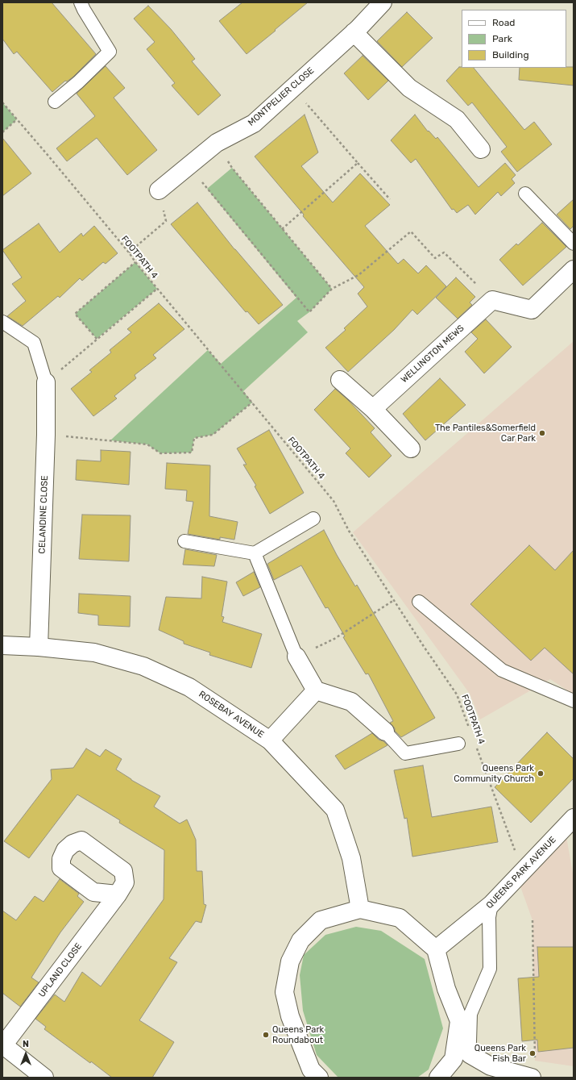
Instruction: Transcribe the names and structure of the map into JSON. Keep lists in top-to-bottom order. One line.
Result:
{"streets":{"street":["MONTPELIER CLOSE","WELLINGTON MEWS","CELANDINE CLOSE","ROSEBAY AVENUE","QUEENS PARK AVENUE","UPLAND CLOSE"],"path":["FOOTPATH 4"]},"crossings":[["FOOTPATH 4","QUEENS PARK AVENUE"],["CELANDINE CLOSE","ROSEBAY AVENUE"]],"places":["The Pantiles&Somerfield Car Park","Queens Park Community Church","Queens Park Roundabout","Queens Park Fish Bar"],"legend":["Road","Park","Building"],"north":"top"}
